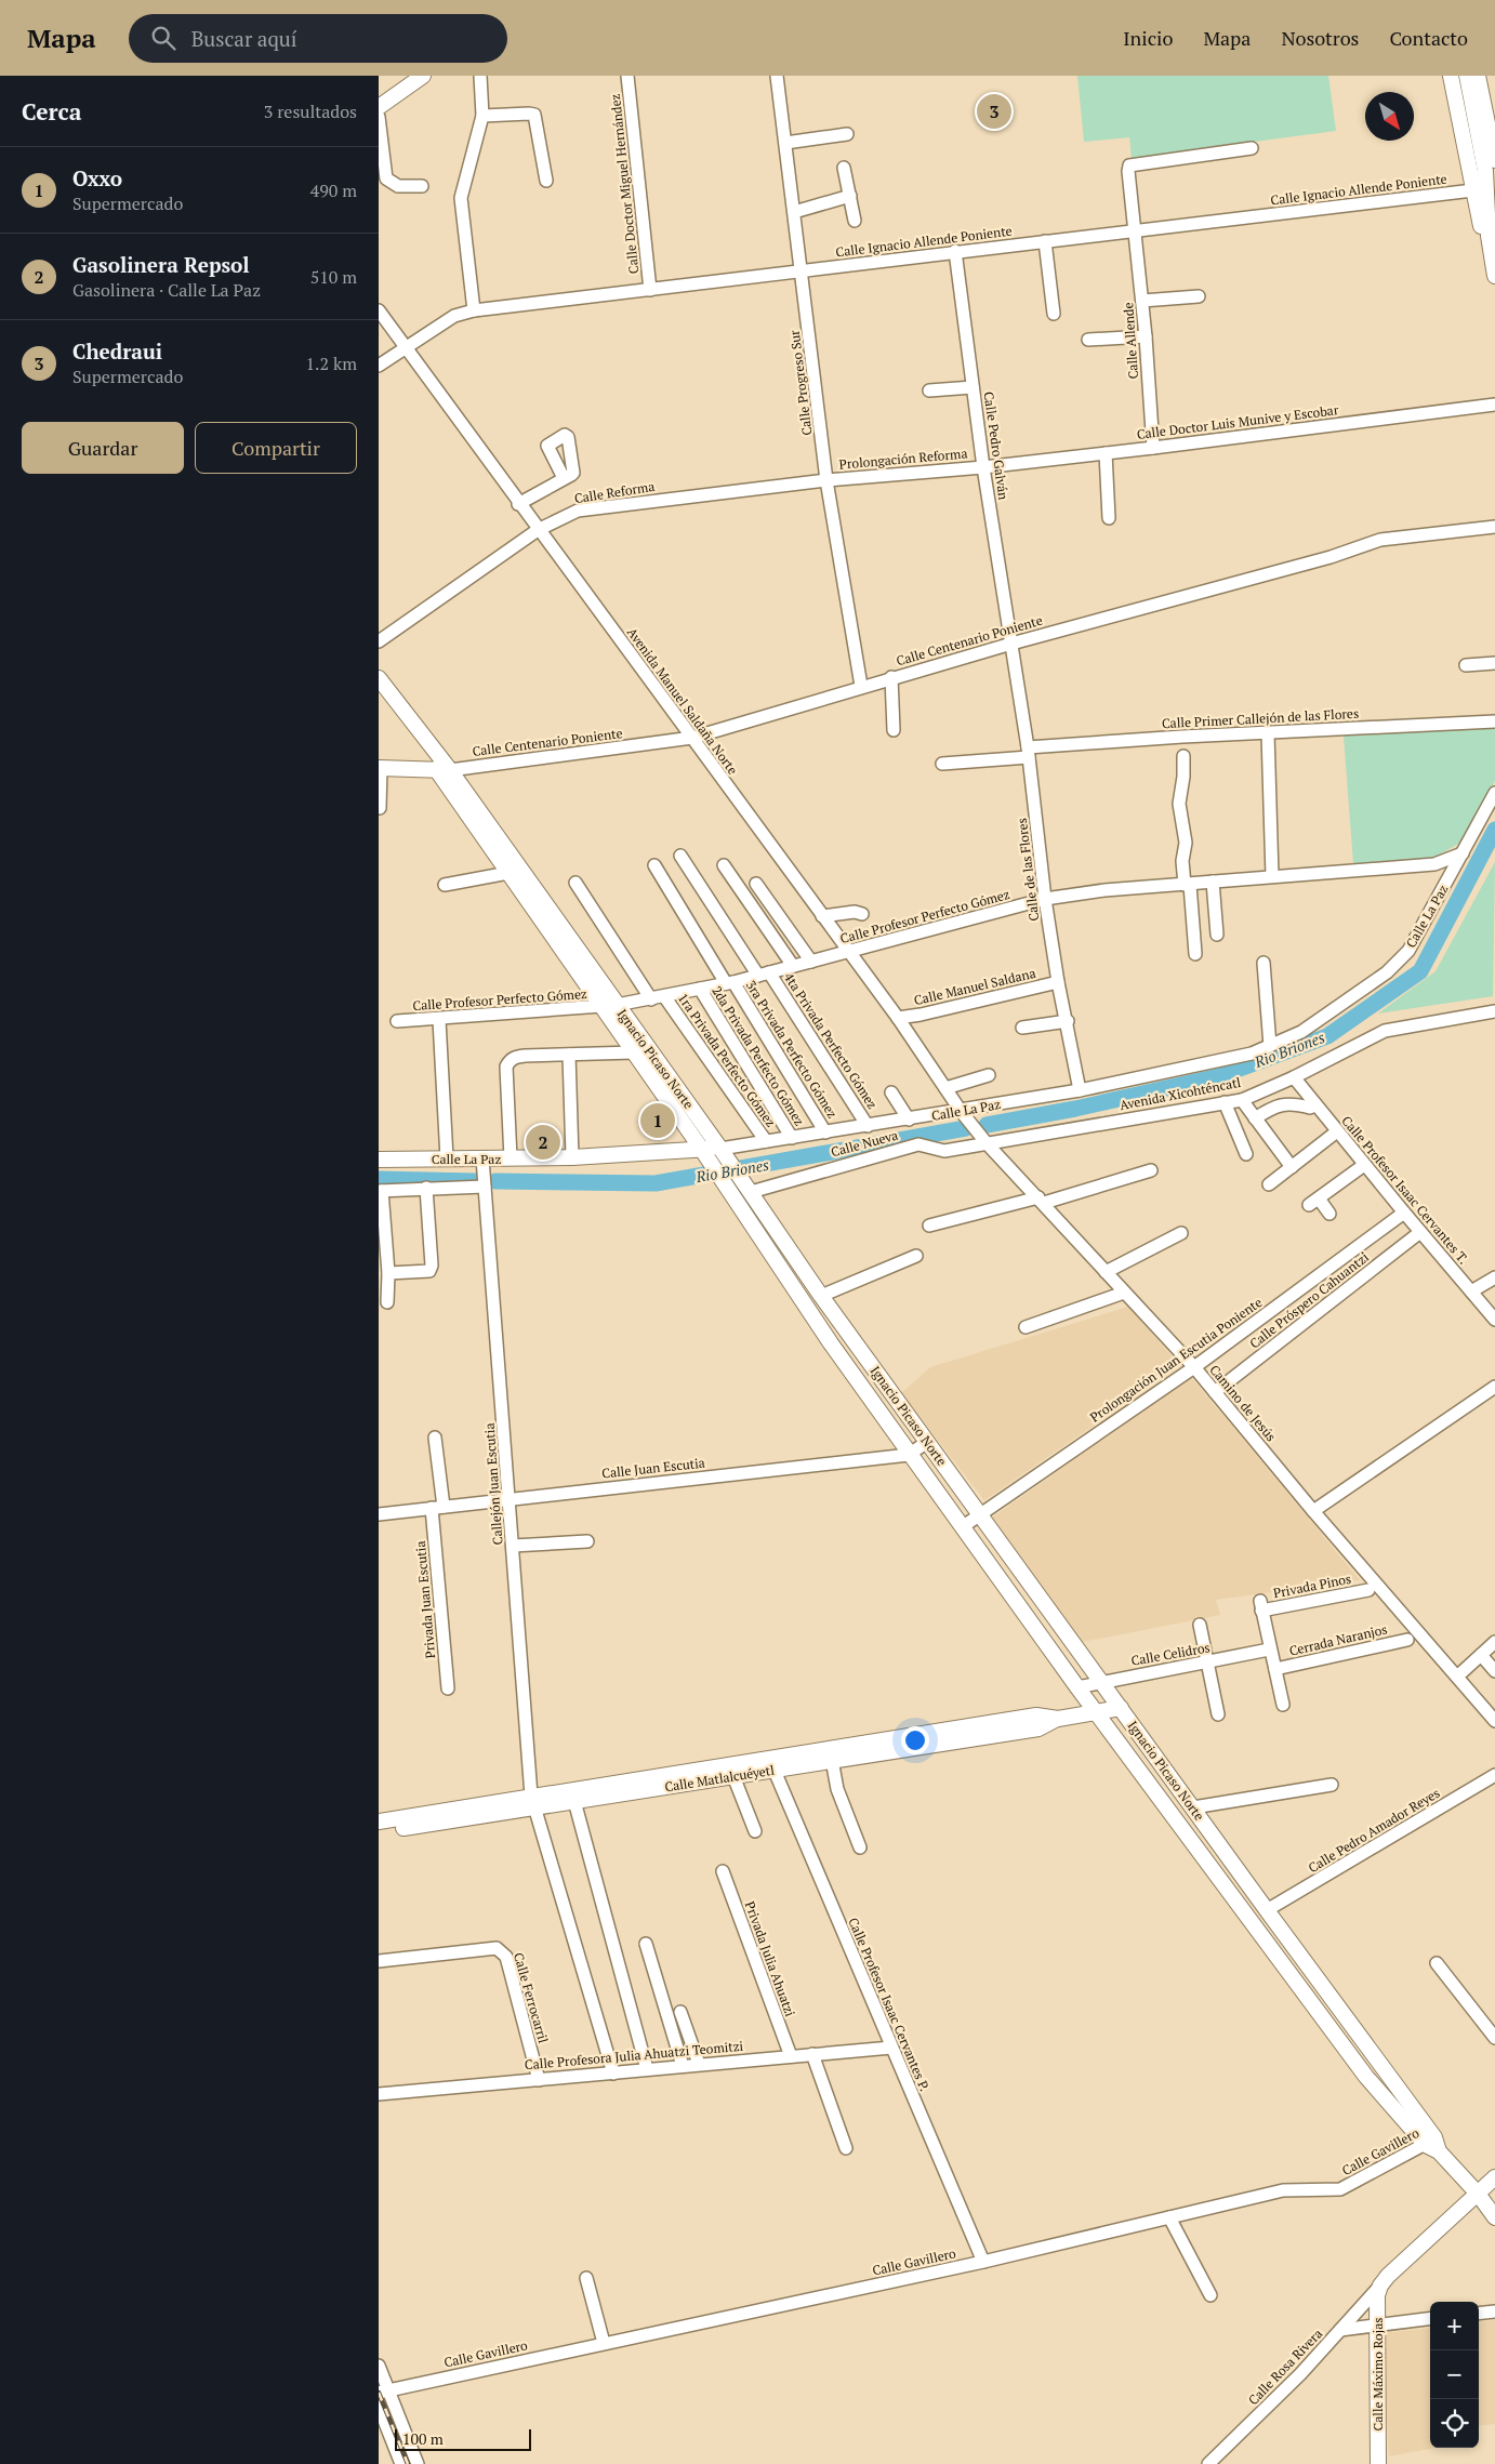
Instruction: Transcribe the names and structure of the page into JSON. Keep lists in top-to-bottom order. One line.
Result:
{"streets":{"main road":["Calle La Paz","Ignacio Picaso Norte","Calle Matlalcuéyetl","Calle Máximo Rojas"],"street":["Calle Doctor Miguel Hernández","Calle Ignacio Allende Poniente","Calle Allende","Calle Progreso Sur","Calle Doctor Luis Munive y Escobar","Calle Pedro Galván","Prolongación Reforma","Calle Reforma","Calle Centenario Poniente","Avenida Manuel Saldaña Norte","Calle Primer Callejón de las Flores","Calle de las Flores","Calle Profesor Perfecto Gómez","Calle Manuel Saldana","4ta Privada Perfecto Gómez","3ra Privada Perfecto Gómez","2da Privada Perfecto Gómez","1ra Privada Perfecto Gómez","Avenida Xicohténcatl","Calle Nueva","Calle Profesor Isaac Cervantes T.","Calle Próspero Cahuantzi","Prolongación Juan Escutia Poniente","Camino de Jesús","Calle Juan Escutia","Callejón Juan Escutia","Privada Pinos","Privada Juan Escutia","Cerrada Naranjos","Calle Celidros","Calle Pedro Amador Reyes","Privada Julia Ahuatzi","Calle Ferrocarril","Calle Profesor Isaac Cervantes P.","Calle Profesora Julia Ahuatzi Teomitzi","Calle Gavillero","Calle Rosa Rivera"]},"crossings":[["Calle Doctor Miguel Hernández","Calle Ignacio Allende Poniente"],["Calle Ignacio Allende Poniente","Calle Allende"],["Calle Ignacio Allende Poniente","Calle Progreso Sur"],["Calle Ignacio Allende Poniente","Calle Pedro Galván"],["Calle Ignacio Allende Poniente","Avenida Manuel Saldaña Norte"],["Calle Allende","Calle Doctor Luis Munive y Escobar"],["Calle Progreso Sur","Prolongación Reforma"],["Calle Progreso Sur","Calle Reforma"],["Calle Progreso Sur","Calle Centenario Poniente"],["Calle Doctor Luis Munive y Escobar","Calle Pedro Galván"],["Calle Doctor Luis Munive y Escobar","Prolongación Reforma"],["Calle Pedro Galván","Prolongación Reforma"],["Calle Pedro Galván","Calle Centenario Poniente"],["Calle Pedro Galván","Calle de las Flores"],["Prolongación Reforma","Calle Reforma"],["Calle Reforma","Avenida Manuel Saldaña Norte"],["Calle Centenario Poniente","Avenida Manuel Saldaña Norte"],["Calle Centenario Poniente","Calle de las Flores"],["Calle Centenario Poniente","Ignacio Picaso Norte"],["Avenida Manuel Saldaña Norte","Calle Profesor Perfecto Gómez"],["Avenida Manuel Saldaña Norte","Calle La Paz"],["Avenida Manuel Saldaña Norte","Calle Manuel Saldana"],["Avenida Manuel Saldaña Norte","Camino de Jesús"],["Calle Primer Callejón de las Flores","Calle de las Flores"],["Calle de las Flores","Calle Profesor Perfecto Gómez"],["Calle de las Flores","Calle La Paz"],["Calle de las Flores","Calle Manuel Saldana"],["Calle Profesor Perfecto Gómez","Calle La Paz"],["Calle Profesor Perfecto Gómez","4ta Privada Perfecto Gómez"],["Calle Profesor Perfecto Gómez","3ra Privada Perfecto Gómez"],["Calle Profesor Perfecto Gómez","2da Privada Perfecto Gómez"],["Calle Profesor Perfecto Gómez","Ignacio Picaso Norte"],["Calle Profesor Perfecto Gómez","1ra Privada Perfecto Gómez"],["Calle La Paz","4ta Privada Perfecto Gómez"],["Calle La Paz","3ra Privada Perfecto Gómez"],["Calle La Paz","2da Privada Perfecto Gómez"],["Calle La Paz","Ignacio Picaso Norte"],["Calle La Paz","1ra Privada Perfecto Gómez"],["Calle La Paz","Camino de Jesús"],["Calle La Paz","Callejón Juan Escutia"],["Ignacio Picaso Norte","Calle Nueva"],["Ignacio Picaso Norte","Prolongación Juan Escutia Poniente"],["Ignacio Picaso Norte","Calle Juan Escutia"],["Ignacio Picaso Norte","Calle Celidros"],["Ignacio Picaso Norte","Calle Matlalcuéyetl"],["Ignacio Picaso Norte","Calle Pedro Amador Reyes"],["Ignacio Picaso Norte","Calle Gavillero"],["Avenida Xicohténcatl","Calle Nueva"],["Avenida Xicohténcatl","Calle Profesor Isaac Cervantes T."],["Avenida Xicohténcatl","Camino de Jesús"],["Calle Nueva","Camino de Jesús"],["Calle Profesor Isaac Cervantes T.","Calle Próspero Cahuantzi"],["Calle Profesor Isaac Cervantes T.","Prolongación Juan Escutia Poniente"],["Calle Próspero Cahuantzi","Camino de Jesús"],["Prolongación Juan Escutia Poniente","Camino de Jesús"],["Calle Juan Escutia","Callejón Juan Escutia"],["Calle Juan Escutia","Privada Juan Escutia"],["Callejón Juan Escutia","Calle Matlalcuéyetl"],["Callejón Juan Escutia","Calle Profesora Julia Ahuatzi Teomitzi"],["Privada Pinos","Calle Celidros"],["Calle Matlalcuéyetl","Calle Profesor Isaac Cervantes P."],["Privada Julia Ahuatzi","Calle Profesora Julia Ahuatzi Teomitzi"],["Calle Ferrocarril","Calle Profesora Julia Ahuatzi Teomitzi"],["Calle Profesor Isaac Cervantes P.","Calle Profesora Julia Ahuatzi Teomitzi"],["Calle Profesor Isaac Cervantes P.","Calle Gavillero"],["Calle Rosa Rivera","Calle Máximo Rojas"]],"water":["Rio Briones"],"scale_bar":"100 m","north":"bottom right","page":{"header":"Mapa","search":"Buscar aquí","nav":["Inicio","Mapa","Nosotros","Contacto"],"heading":["Cerca","3 resultados"],"pins":["3","1","2"],"list":[{"mark":"1","name":"Oxxo","note":"Supermercado","value":"490 m"},{"mark":"2","name":"Gasolinera Repsol","note":"Gasolinera · Calle La Paz","value":"510 m"},{"mark":"3","name":"Chedraui","note":"Supermercado","value":"1.2 km"}],"buttons":["Guardar","Compartir"],"map_buttons":["+","−"],"scale":"100 m"}}
